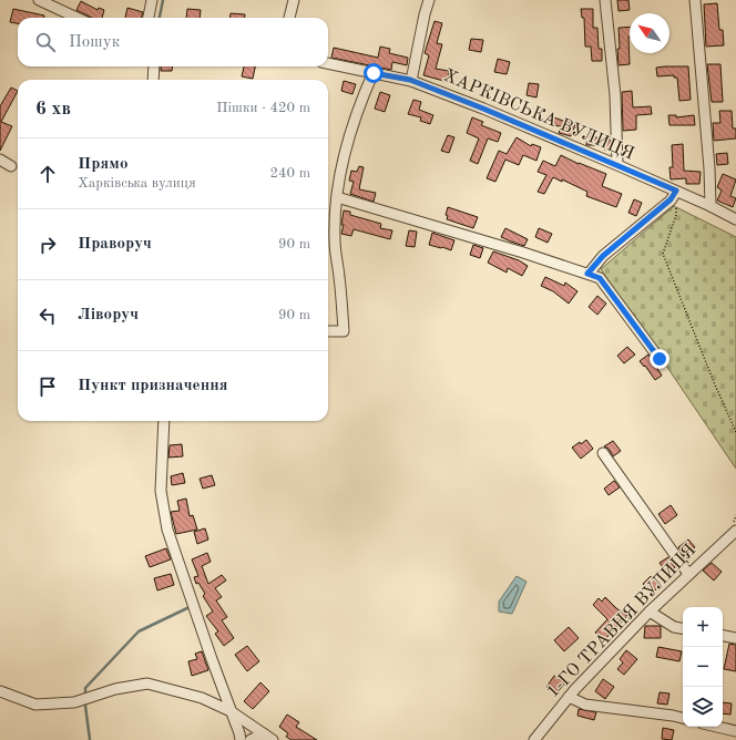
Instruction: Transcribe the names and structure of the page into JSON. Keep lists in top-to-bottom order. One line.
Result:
{"streets":{"street":["ХАРКІВСЬКА ВУЛИЦЯ","1-ГО ТРАВНЯ ВУЛИЦЯ"]},"north":"top left","page":{"search":"Пошук","heading":["6 хв","Пішки · 420 m"],"list":[["Прямо","Харківська вулиця","240 m"],["Праворуч","90 m"],["Ліворуч","90 m"],"Пункт призначення"],"map_buttons":["+","−"]}}
